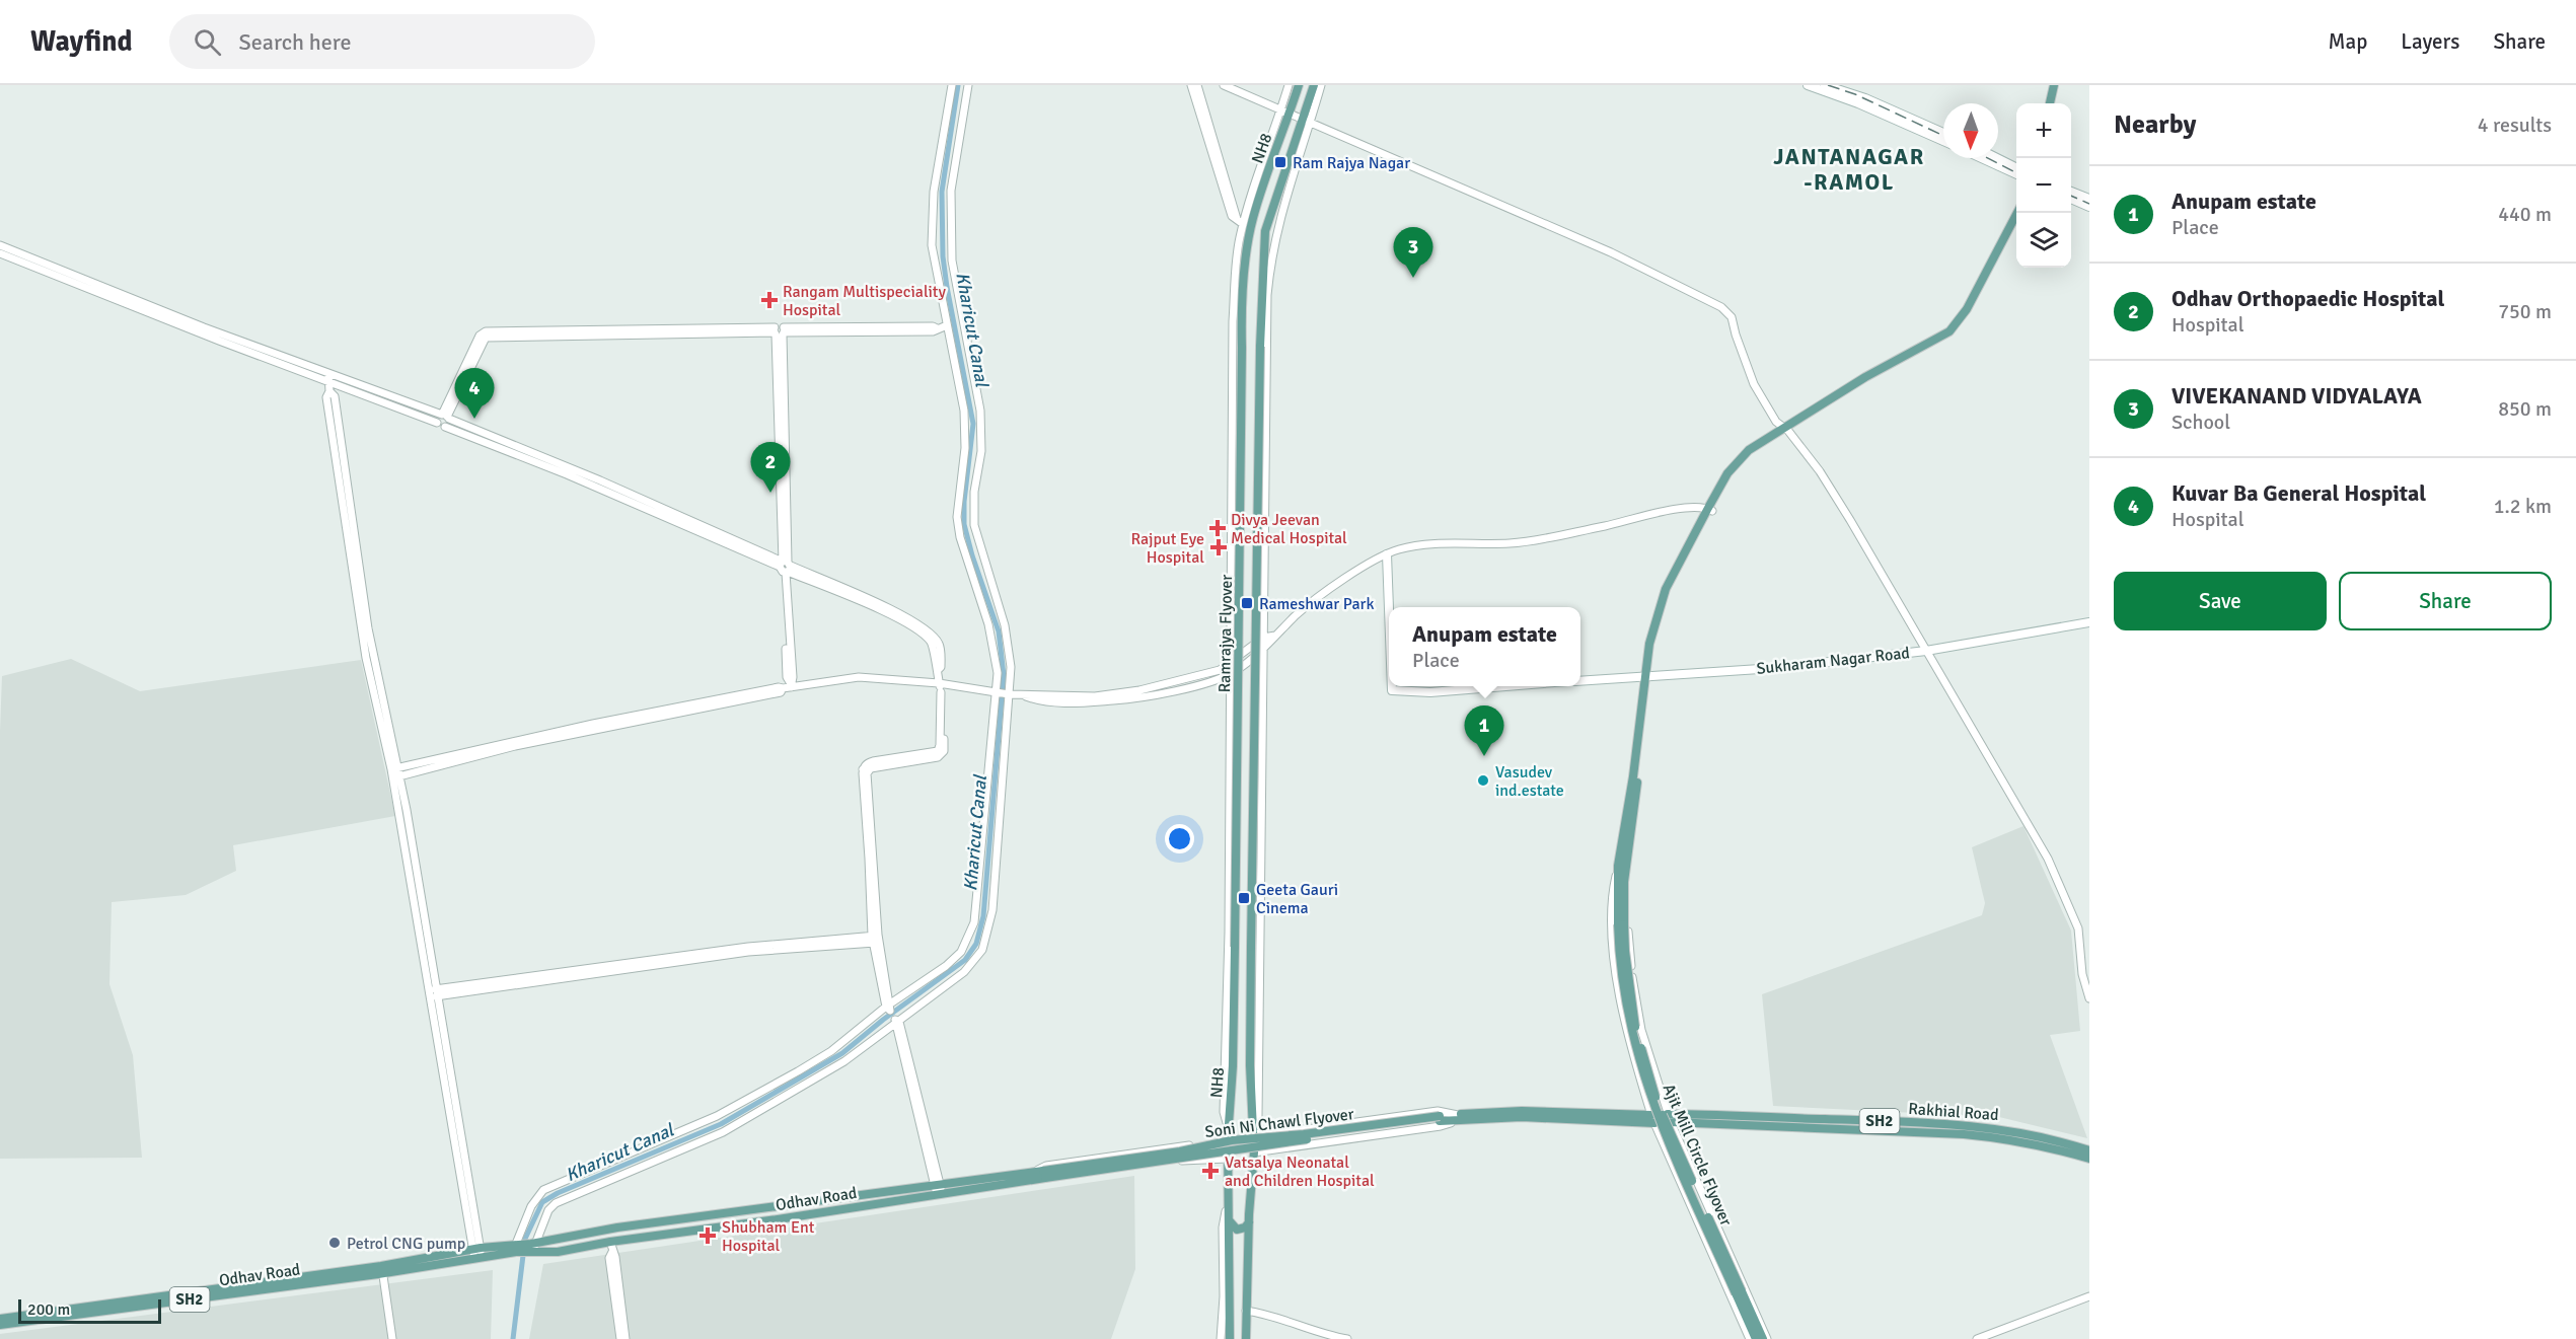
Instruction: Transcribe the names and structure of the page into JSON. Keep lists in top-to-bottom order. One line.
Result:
{"streets":{"main road":["NH8","Ramrajya Flyover","Sukharam Nagar Road","Rakhial Road","SH2","Soni Ni Chawl Flyover","Ajit Mill Circle Flyover","Odhav Road"]},"crossings":[["NH8","Ramrajya Flyover"],["Sukharam Nagar Road","Ajit Mill Circle Flyover"],["SH2","Soni Ni Chawl Flyover"],["SH2","Odhav Road"],["Soni Ni Chawl Flyover","Odhav Road"]],"districts":["JANTANAGAR -RAMOL"],"water":["Kharicut Canal"],"places":{"transit":["Ram Rajya Nagar","Rameshwar Park","Geeta Gauri Cinema"],"health":["Rangam Multispeciality Hospital","Divya Jeevan Medical Hospital","Rajput Eye Hospital","Vatsalya Neonatal and Children Hospital","Shubham Ent Hospital"],"other":["Vasudev ind.estate","Petrol CNG pump"]},"scale_bar":"200 m","north":"bottom","page":{"header":"Wayfind","search":"Search here","nav":["Map","Layers","Share"],"heading":["Nearby","4 results"],"map_buttons":["+","−"],"list":[{"mark":"1","name":"Anupam estate","note":"Place","value":"440 m"},{"mark":"2","name":"Odhav Orthopaedic Hospital","note":"Hospital","value":"750 m"},{"mark":"3","name":"VIVEKANAND VIDYALAYA","note":"School","value":"850 m"},{"mark":"4","name":"Kuvar Ba General Hospital","note":"Hospital","value":"1.2 km"}],"pins":["3","4","2","1"],"buttons":["Save","Share"],"popup":["Anupam estate","Place"],"scale":"200 m"}}
